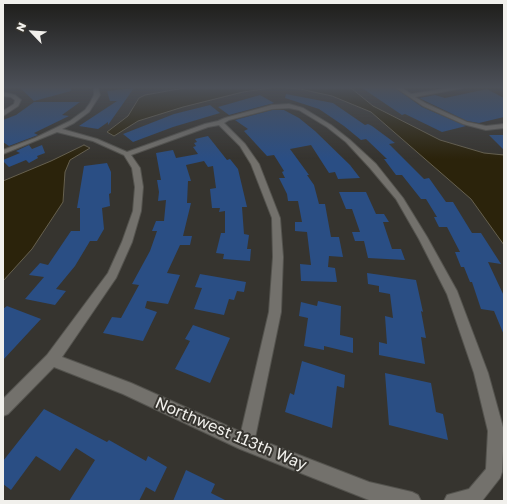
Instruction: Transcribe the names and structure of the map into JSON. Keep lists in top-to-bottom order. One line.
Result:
{"streets":{"street":["Northwest 113th Way"]},"north":"top left"}
